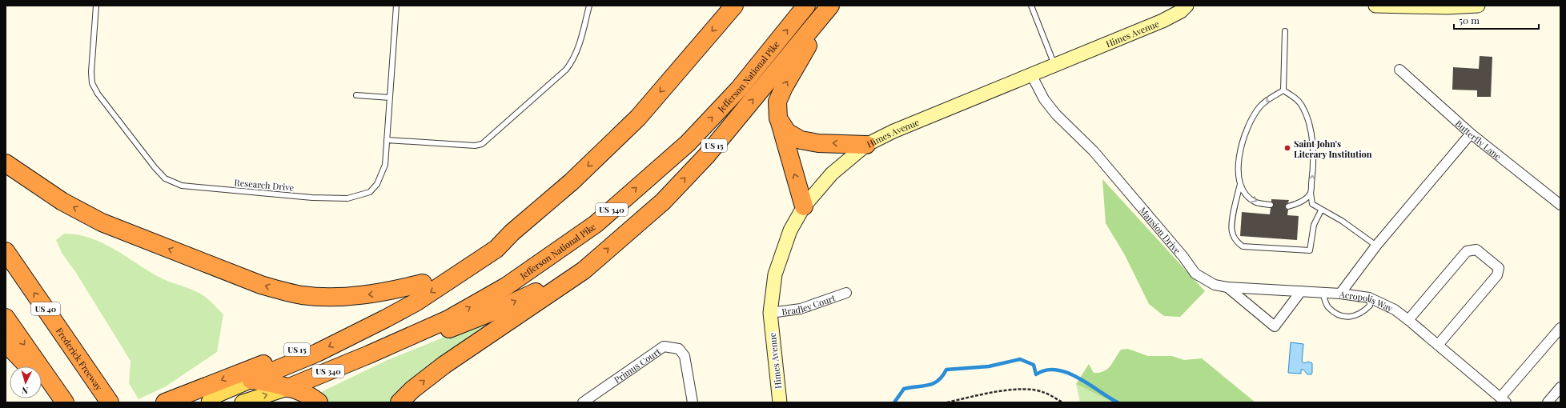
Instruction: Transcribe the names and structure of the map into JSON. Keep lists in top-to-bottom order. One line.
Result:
{"streets":{"highway":["Jefferson National Pike","US 15","US 340","US 40","Frederick Freeway"],"street":["Himes Avenue","Butterfly Lane","Mansion Drive","Acropolis Way","Bradley Court","Primus Court"],"lane":["Research Drive"]},"crossings":[["Himes Avenue","Mansion Drive"],["Himes Avenue","Bradley Court"],["Butterfly Lane","Acropolis Way"],["Mansion Drive","Acropolis Way"]],"places":["Saint John's Literary Institution"],"scale_bar":"50 m","north":"bottom"}
